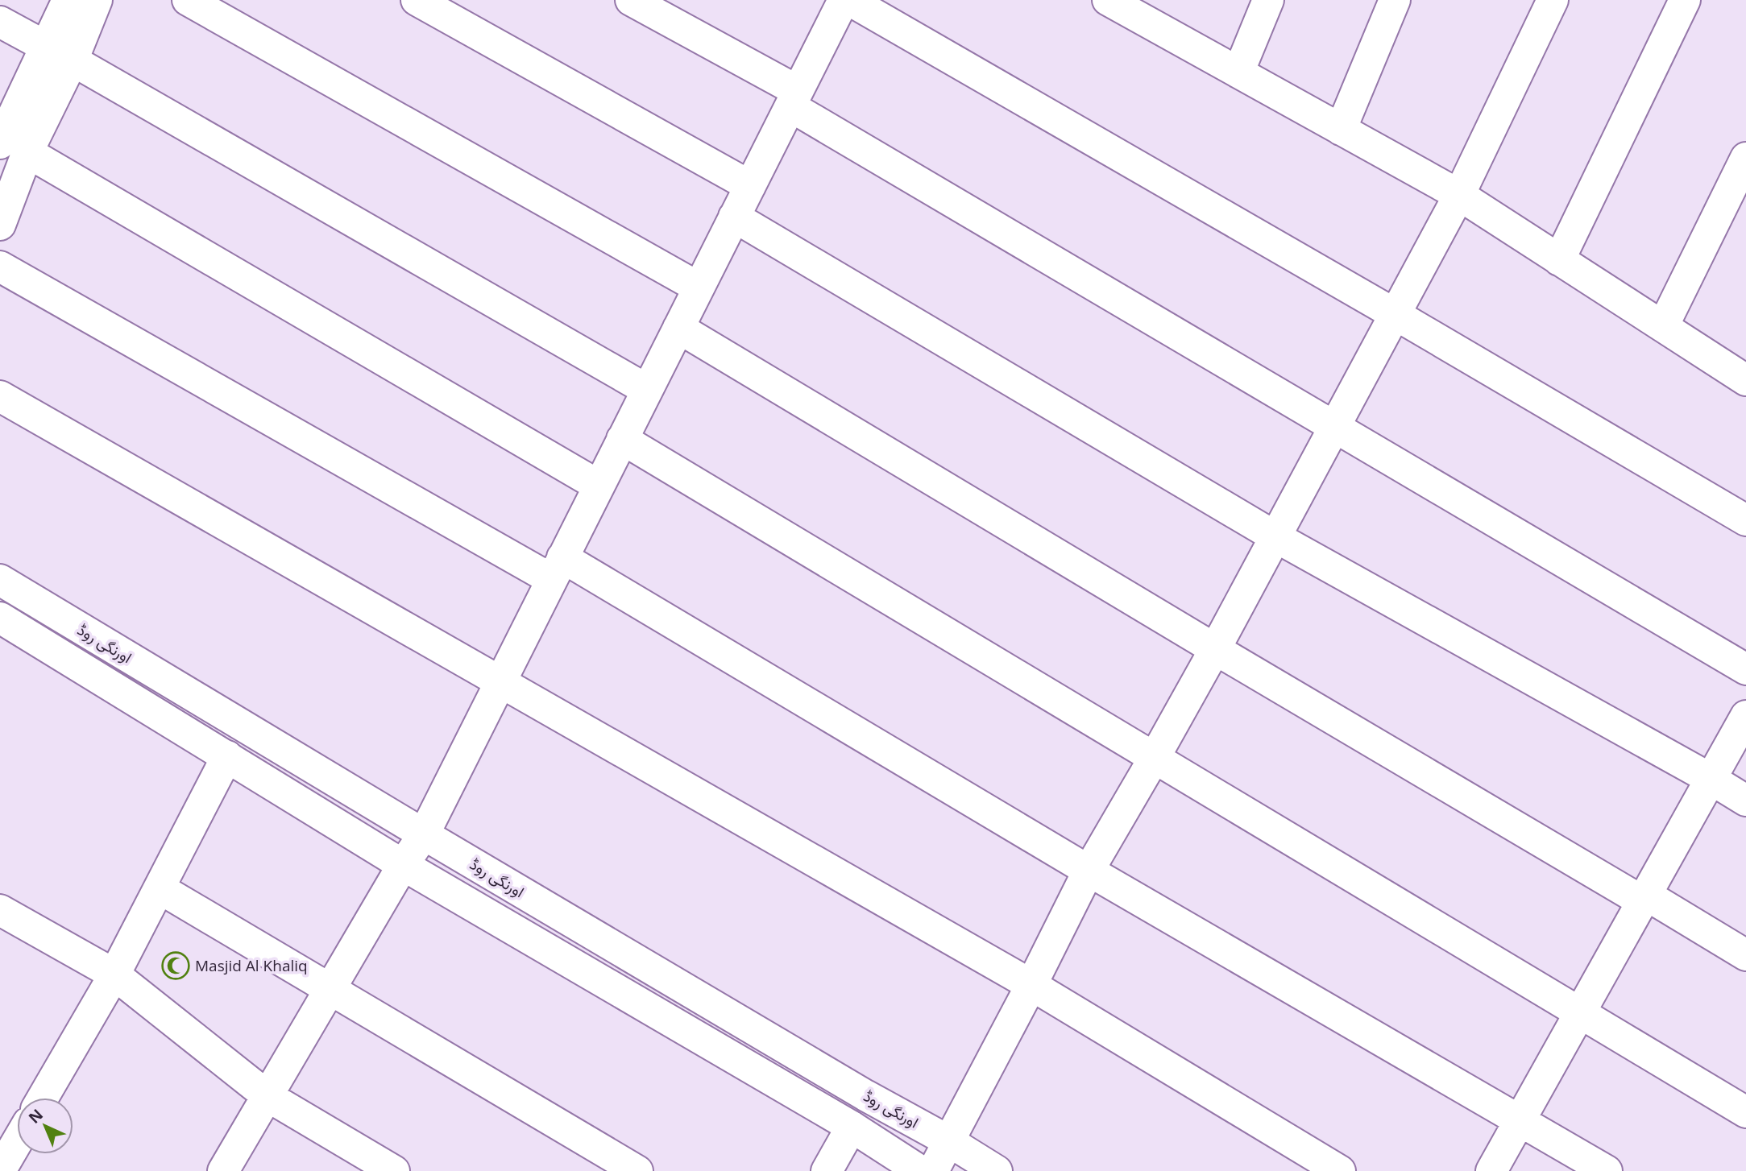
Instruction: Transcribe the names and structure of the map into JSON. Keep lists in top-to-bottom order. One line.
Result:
{"streets":{"street":["اورنگی روڈ"]},"places":{"mosque":["Masjid Al Khaliq"]},"north":"top left"}
